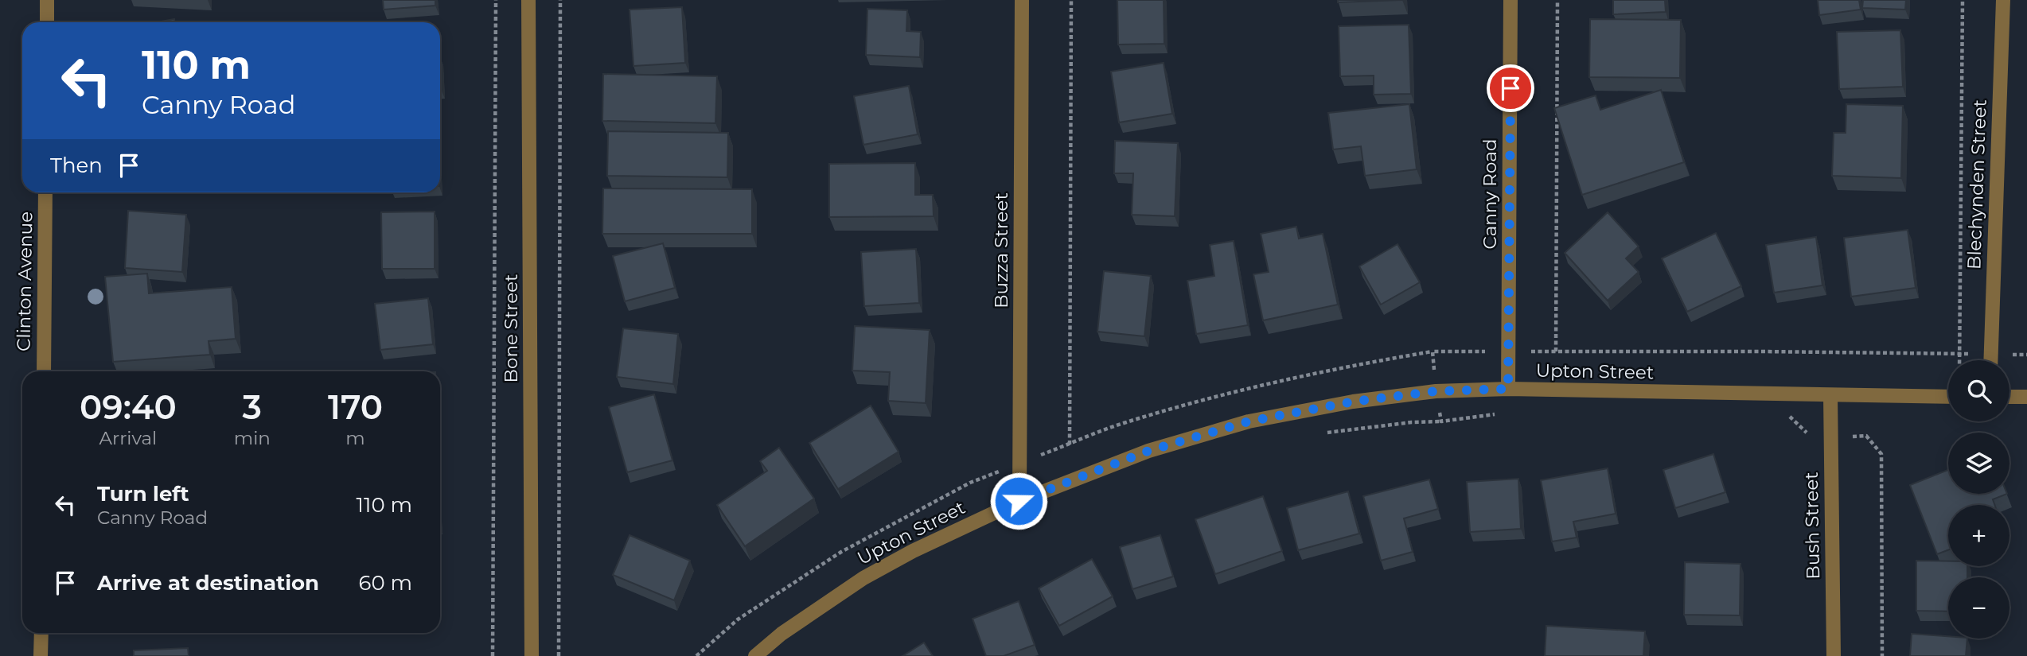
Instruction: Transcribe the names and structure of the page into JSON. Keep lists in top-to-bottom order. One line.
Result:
{"streets":{"street":["Blechynden Street","Canny Road","Buzza Street","Clinton Avenue","Bone Street","Upton Street","Bush Street"]},"crossings":[["Canny Road","Upton Street"],["Buzza Street","Upton Street"],["Upton Street","Bush Street"]],"page":{"turn":["110 m","Canny Road"],"then":"Then","map_buttons":["+","−"],"eta":["09:40","Arrival","3","min","170","m"],"list":[{"name":"Turn left","note":"Canny Road","value":"110 m"},{"name":"Arrive at destination","value":"60 m"}]}}
